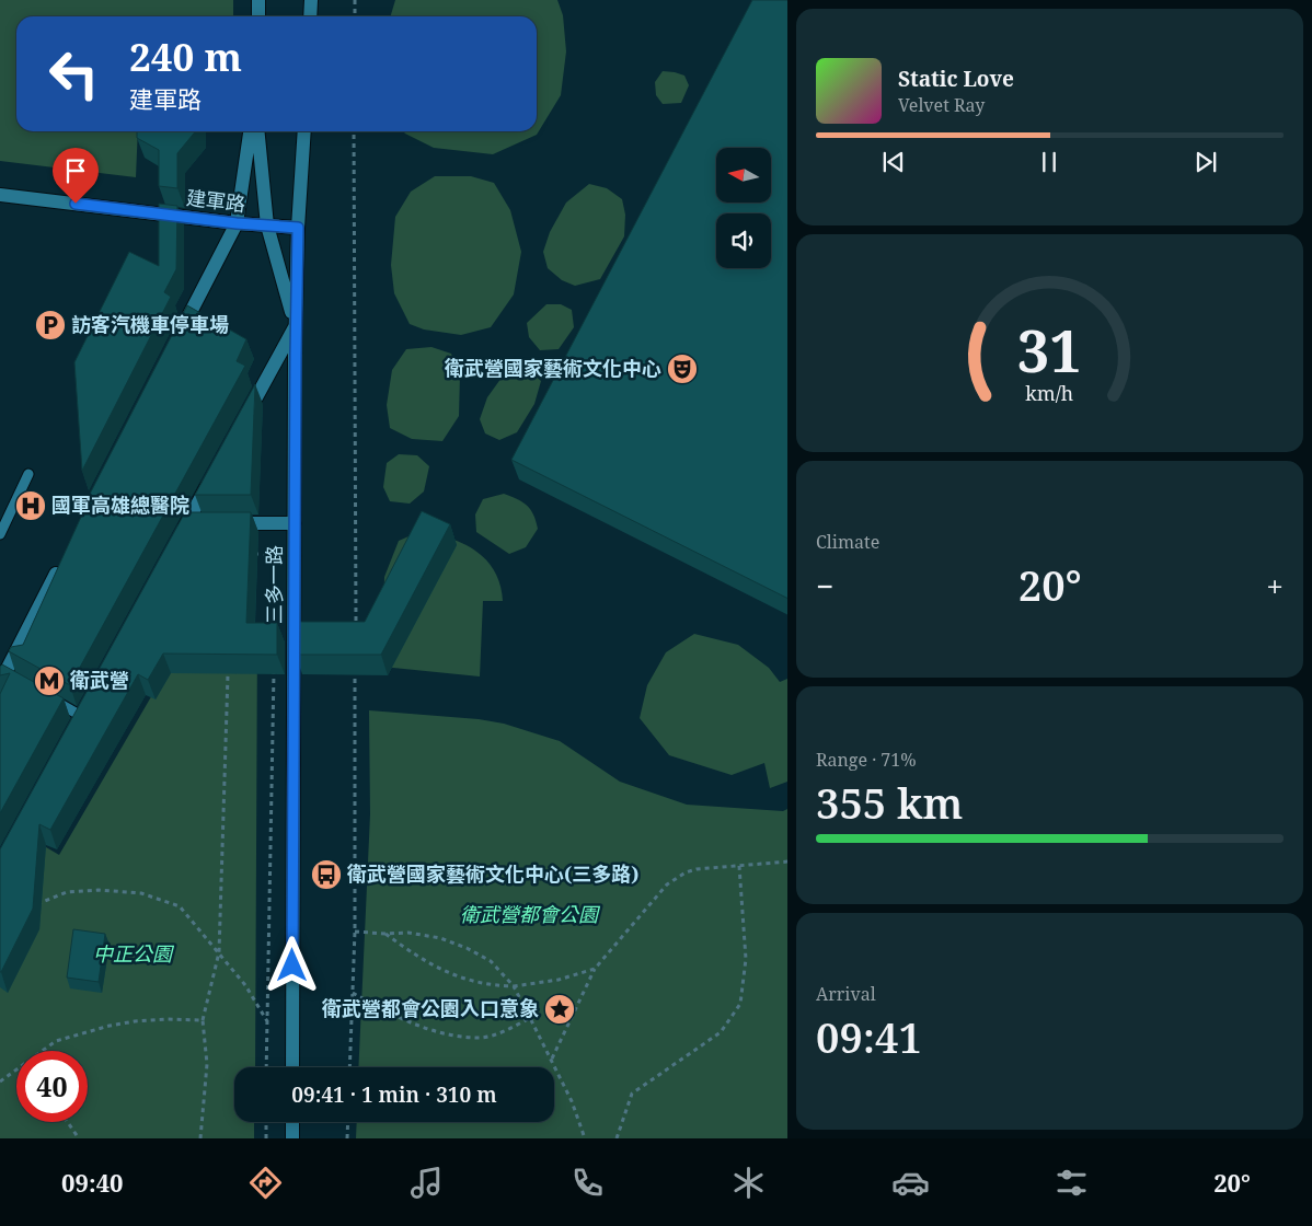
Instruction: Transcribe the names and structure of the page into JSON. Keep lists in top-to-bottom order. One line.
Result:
{"streets":{"street":["建軍路","三多一路"]},"crossings":[["建軍路","三多一路"]],"parks":["衛武營都會公園","中正公園"],"places":{"parking":["訪客汽機車停車場"],"theatre":["衛武營國家藝術文化中心"],"hospital":["國軍高雄總醫院"],"metro station":["衛武營"],"bus stop":["衛武營國家藝術文化中心(三多路)"],"place":["衛武營都會公園入口意象"]},"north":"left","page":{"turn":["240 m","建軍路"],"song":["Static Love","Velvet Ray"],"tile":["Climate",["Range · 71%","355 km"],["Arrival","09:41"]],"heat":["−","20°","+"],"limit":"40","trip":"09:41 · 1 min · 310 m","tabs":["09:40","20°"],"gauge":["31","km/h"]}}
